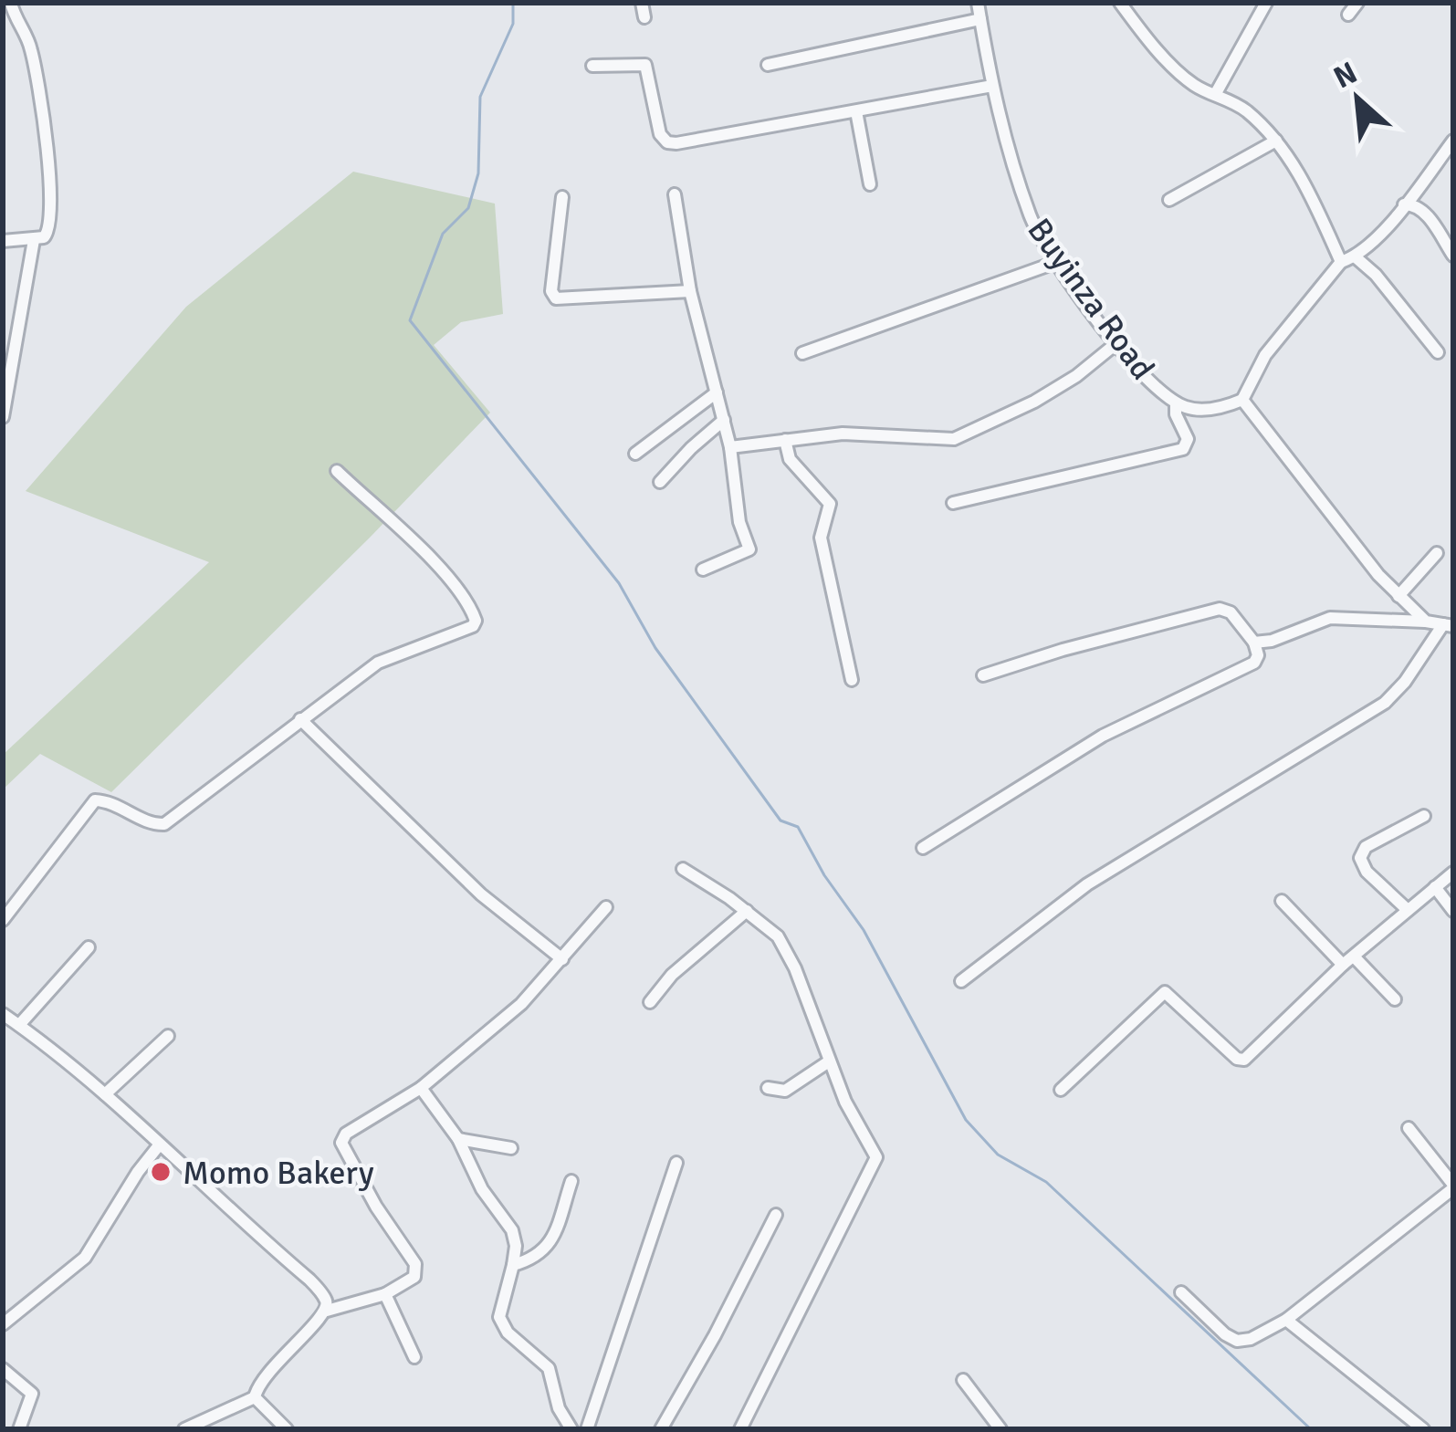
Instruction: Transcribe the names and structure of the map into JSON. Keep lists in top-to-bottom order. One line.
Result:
{"streets":{"street":["Buyinza Road"]},"places":["Momo Bakery"],"north":"top left"}
